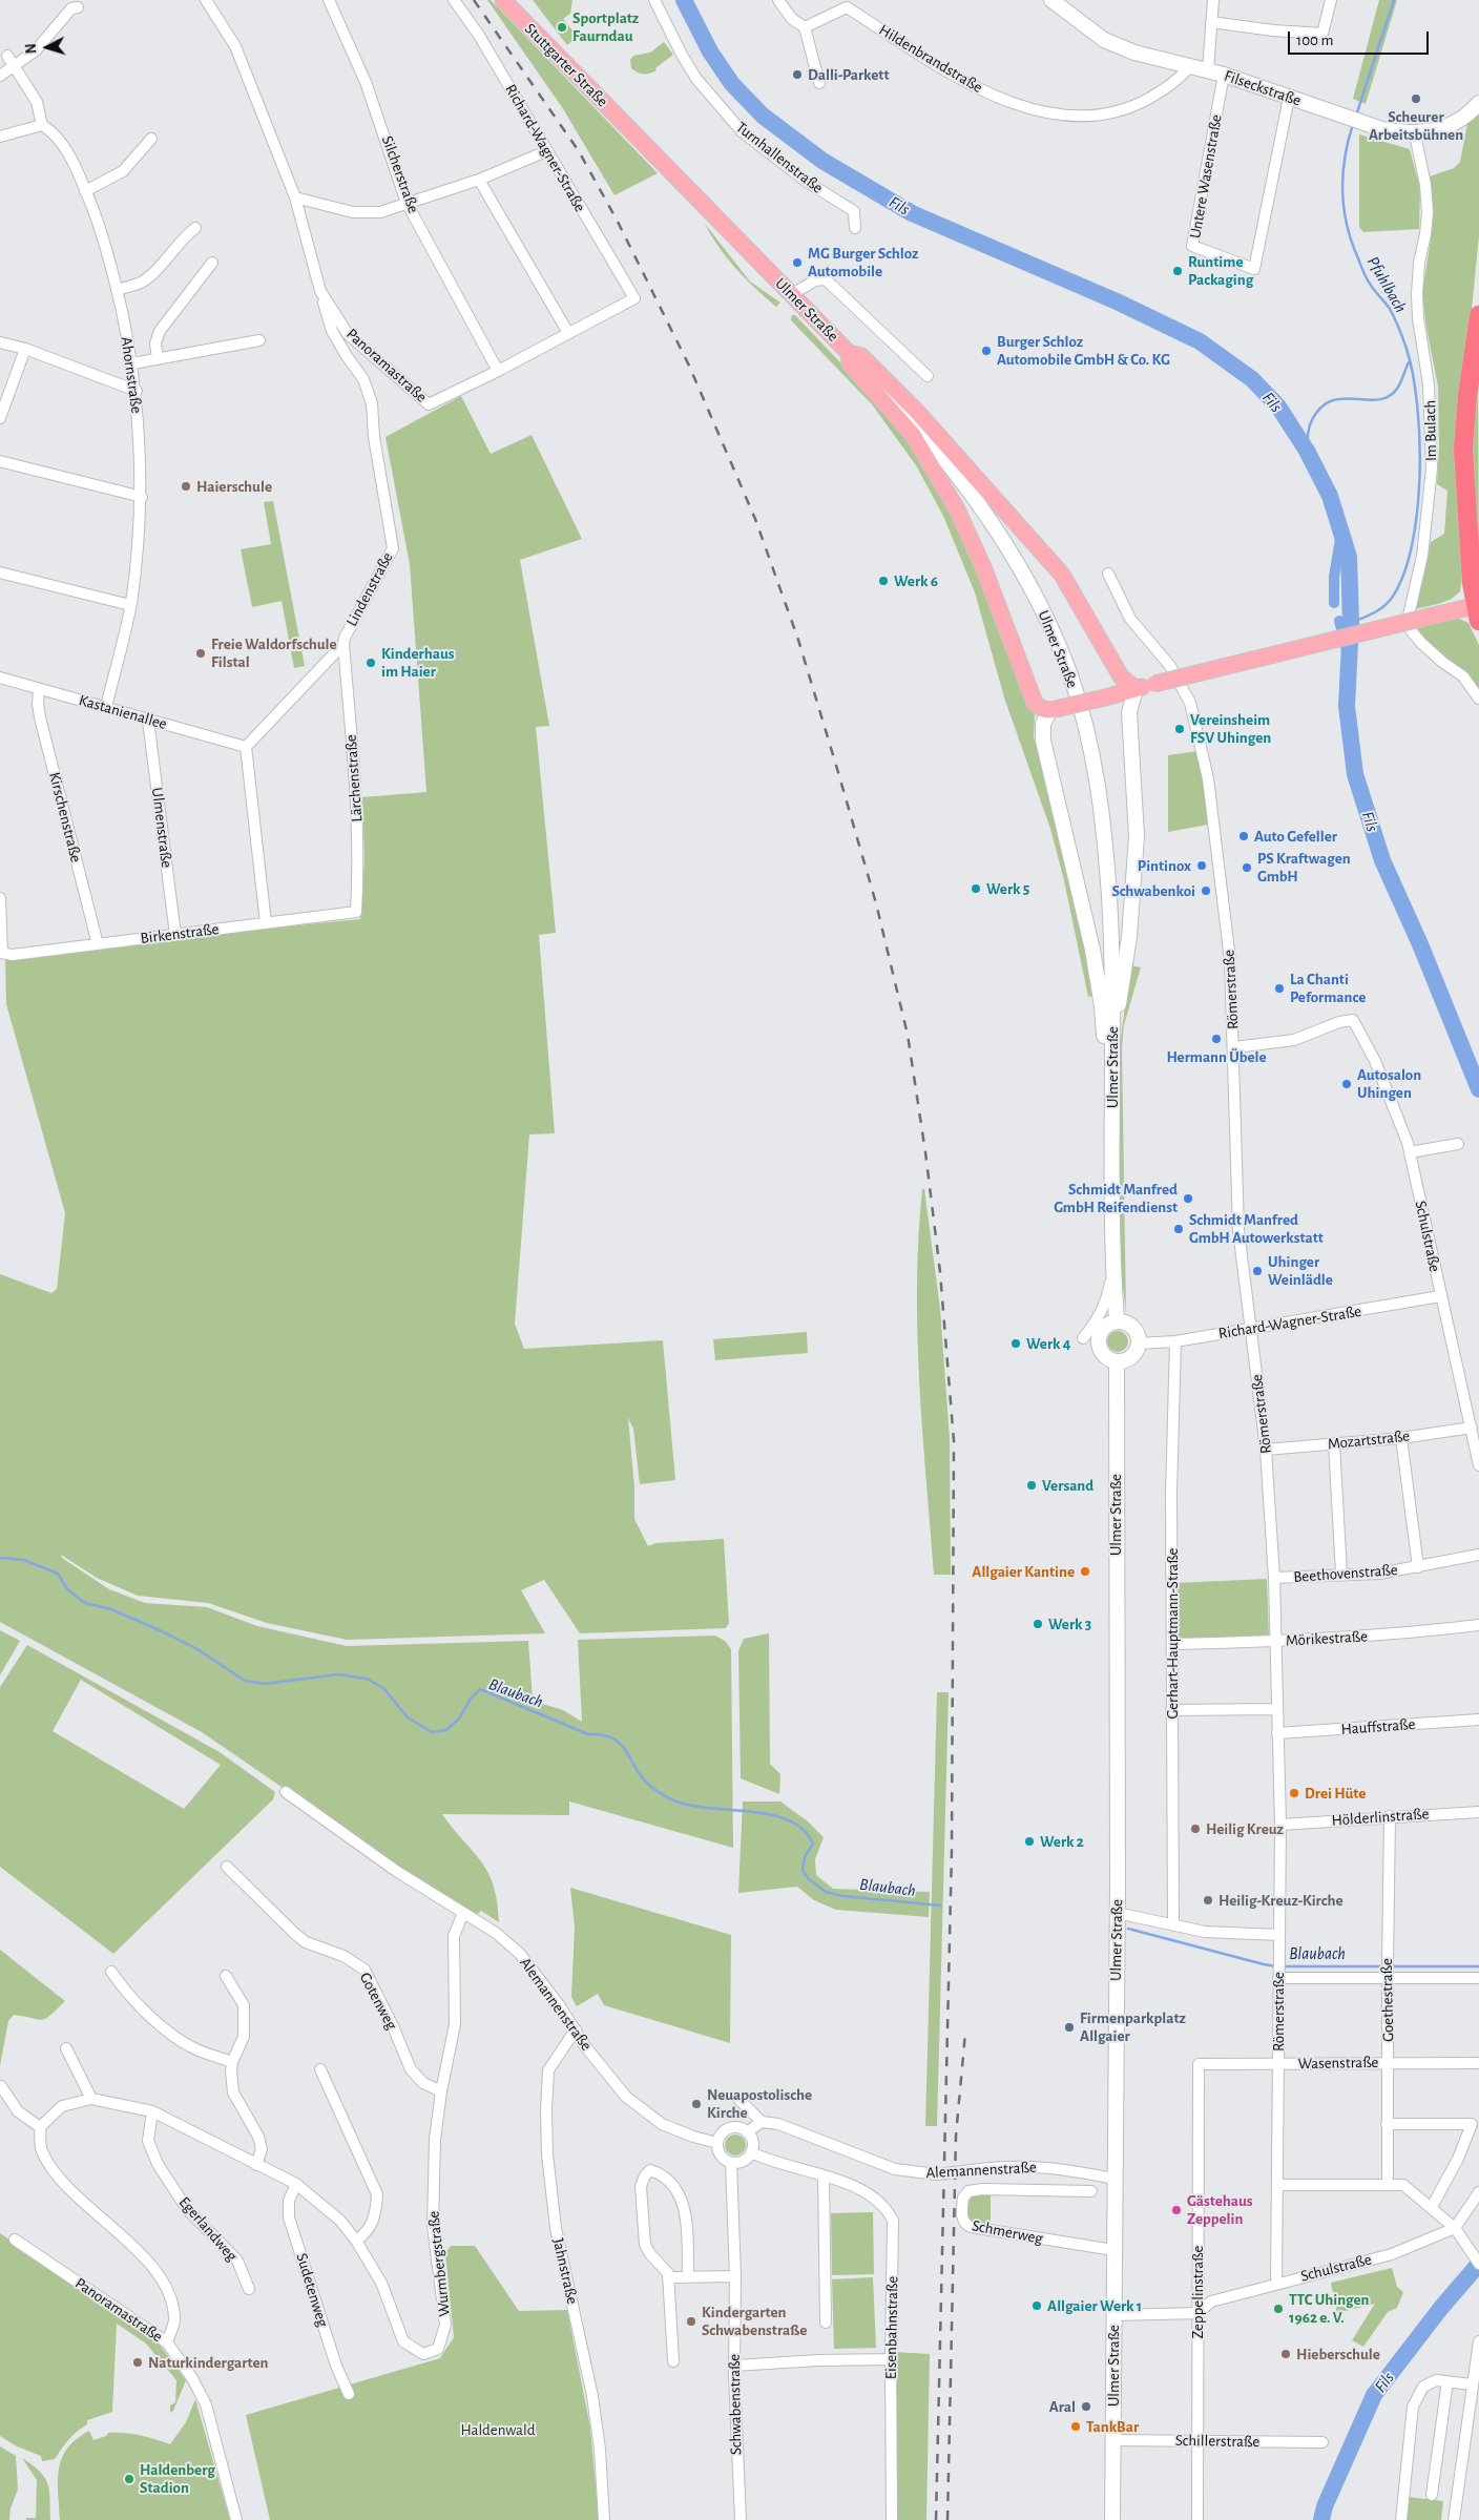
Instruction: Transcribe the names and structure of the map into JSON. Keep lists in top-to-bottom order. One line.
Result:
{"streets":{"main road":["Stuttgarter Straße","Filseckstraße","Ulmer Straße"],"street":["Hildenbrandstraße","Richard-Wagner-Straße","Turnhallenstraße","Silcherstraße","Untere Wasenstraße","Panoramastraße","Ahornstraße","Im Bulach","Lindenstraße","Kastanienallee","Lärchenstraße","Kirschenstraße","Ulmenstraße","Birkenstraße","Römerstraße","Schulstraße","Mozartstraße","Beethovenstraße","Gerhart-Hauptmann-Straße","Mörikestraße","Hauffstraße","Hölderlinstraße","Goethestraße","Gotenweg","Alemannenstraße","Wasenstraße","Egerlandweg","Schmerweg","Wurmbergstraße","Jahnstraße","Sudetenweg","Zeppelinstraße","Eisenbahnstraße","Schwabenstraße","Schillerstraße"]},"crossings":[["Hildenbrandstraße","Filseckstraße"],["Stuttgarter Straße","Ulmer Straße"],["Filseckstraße","Untere Wasenstraße"],["Filseckstraße","Im Bulach"],["Richard-Wagner-Straße","Ulmer Straße"],["Richard-Wagner-Straße","Panoramastraße"],["Richard-Wagner-Straße","Römerstraße"],["Richard-Wagner-Straße","Schulstraße"],["Richard-Wagner-Straße","Gerhart-Hauptmann-Straße"],["Silcherstraße","Panoramastraße"],["Ulmer Straße","Alemannenstraße"],["Ulmer Straße","Schmerweg"],["Ulmer Straße","Schillerstraße"],["Panoramastraße","Lindenstraße"],["Ahornstraße","Kastanienallee"],["Lindenstraße","Kastanienallee"],["Lindenstraße","Lärchenstraße"],["Kastanienallee","Kirschenstraße"],["Kastanienallee","Ulmenstraße"],["Lärchenstraße","Birkenstraße"],["Kirschenstraße","Birkenstraße"],["Ulmenstraße","Birkenstraße"],["Römerstraße","Schulstraße"],["Römerstraße","Mozartstraße"],["Römerstraße","Beethovenstraße"],["Römerstraße","Mörikestraße"],["Römerstraße","Hauffstraße"],["Römerstraße","Hölderlinstraße"],["Römerstraße","Wasenstraße"],["Schulstraße","Mozartstraße"],["Schulstraße","Zeppelinstraße"],["Gerhart-Hauptmann-Straße","Mörikestraße"],["Hölderlinstraße","Goethestraße"],["Goethestraße","Wasenstraße"],["Gotenweg","Wurmbergstraße"],["Alemannenstraße","Wurmbergstraße"],["Alemannenstraße","Jahnstraße"],["Alemannenstraße","Schwabenstraße"],["Wasenstraße","Zeppelinstraße"],["Egerlandweg","Wurmbergstraße"],["Wurmbergstraße","Sudetenweg"],["Zeppelinstraße","Schillerstraße"]],"water":["Fils","Pfuhlbach","Blaubach"],"parks":["Haldenwald"],"places":["Sportplatz Faurndau","Dalli-Parkett","Scheurer Arbeitsbühnen","MG Burger Schloz Automobile","Runtime Packaging","Burger Schloz Automobile GmbH & Co. KG","Haierschule","Werk 6","Freie Waldorfschule Filstal","Kinderhaus im Haier","Vereinsheim FSV Uhingen","Auto Gefeller","Pintinox","PS Kraftwagen GmbH","Werk 5","Schwabenkoi","La Chanti Peformance","Hermann Übele","Autosalon Uhingen","Schmidt Manfred GmbH Reifendienst","Schmidt Manfred GmbH Autowerkstatt","Uhinger Weinlädle","Werk 4","Versand","Allgaier Kantine","Werk 3","Drei Hüte","Heilig Kreuz","Werk 2","Heilig-Kreuz-Kirche","Firmenparkplatz Allgaier","Neuapostolische Kirche","Gästehaus Zeppelin","Allgaier Werk 1","TTC Uhingen 1962 e. V.","Kindergarten Schwabenstraße","Hieberschule","Naturkindergarten","Aral","TankBar","Haldenberg Stadion"],"scale_bar":"100 m","north":"left"}
